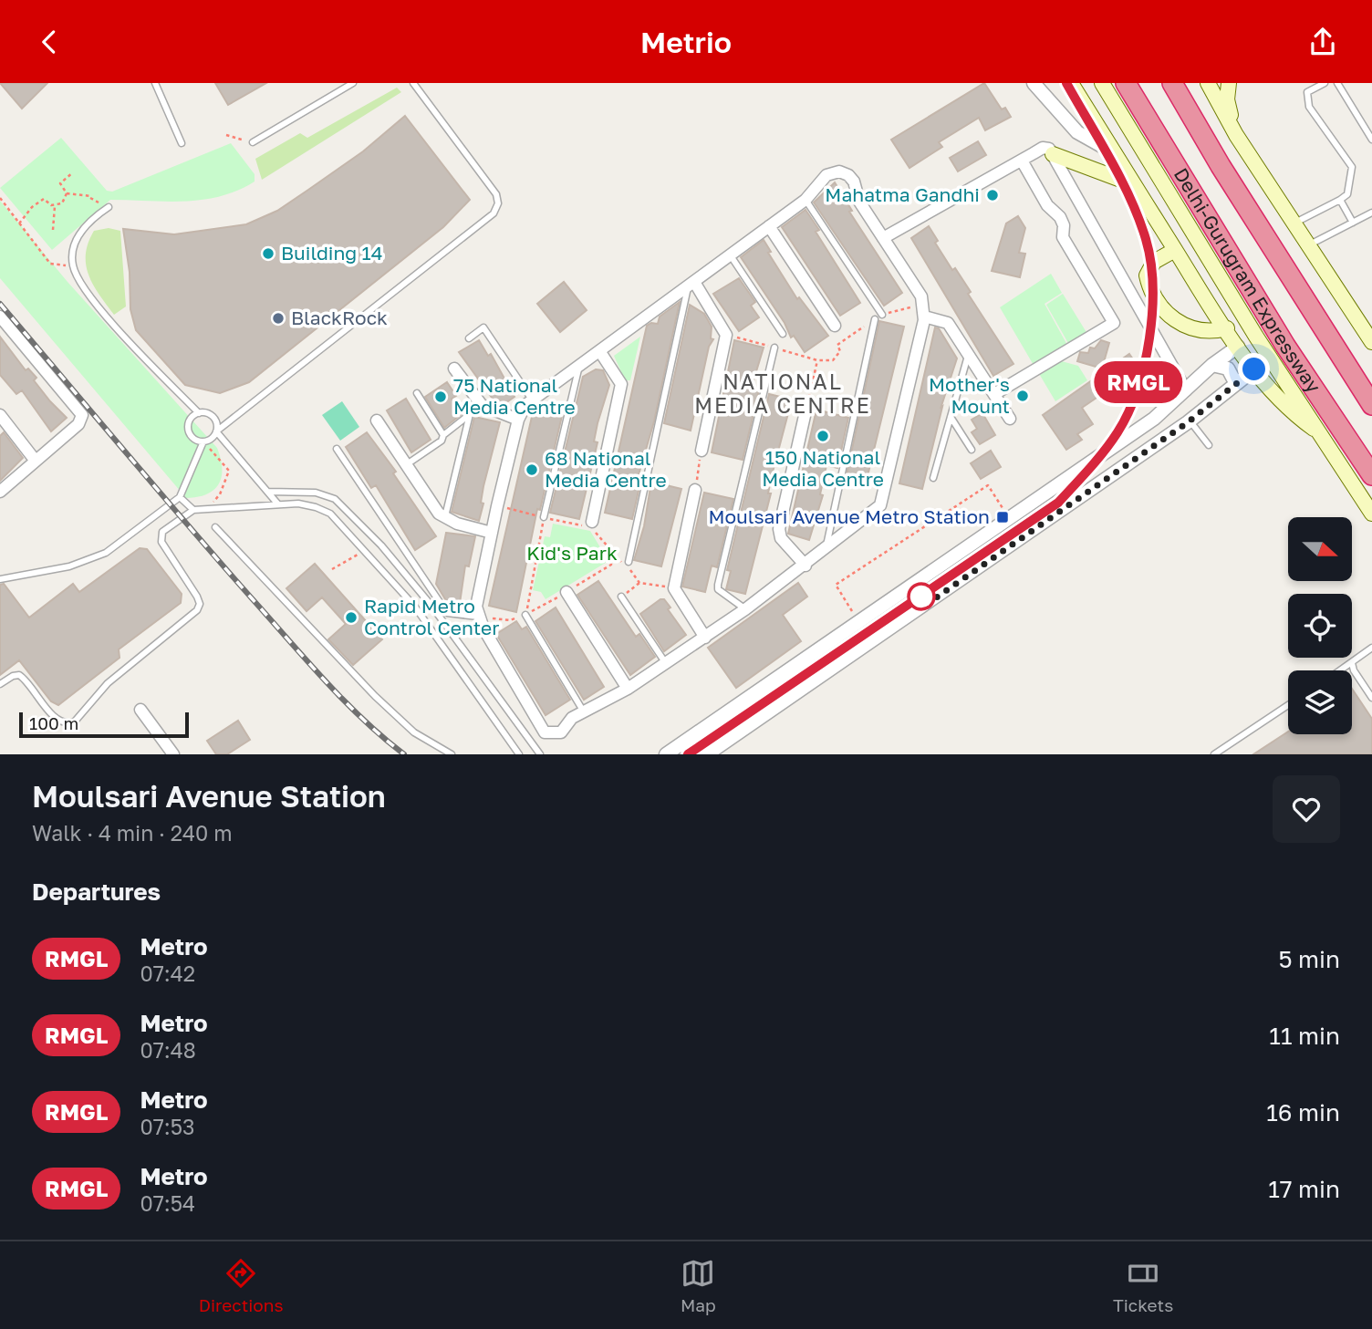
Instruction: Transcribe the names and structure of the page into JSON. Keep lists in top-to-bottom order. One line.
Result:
{"streets":{"highway":["Delhi-Gurugram Expressway"]},"districts":["NATIONAL MEDIA CENTRE"],"parks":["Kid's Park"],"places":{"other":["Mahatma Gandhi","Building 14","BlackRock","Mother's Mount","75 National Media Centre","150 National Media Centre","68 National Media Centre","Rapid Metro Control Center"],"transit":["Moulsari Avenue Metro Station"]},"lines":["metro line RMGL"],"scale_bar":"100 m","north":"right","page":{"header":"Metrio","on_map":"RMGL","scale":"100 m","heading":[["Moulsari Avenue Station","Walk · 4 min · 240 m"],"Departures"],"list":[{"mark":"RMGL","name":"Metro","note":"07:42","value":"5 min"},{"mark":"RMGL","name":"Metro","note":"07:48","value":"11 min"},{"mark":"RMGL","name":"Metro","note":"07:53","value":"16 min"},{"mark":"RMGL","name":"Metro","note":"07:54","value":"17 min"}],"tabs":["Directions","Map","Tickets"]}}
